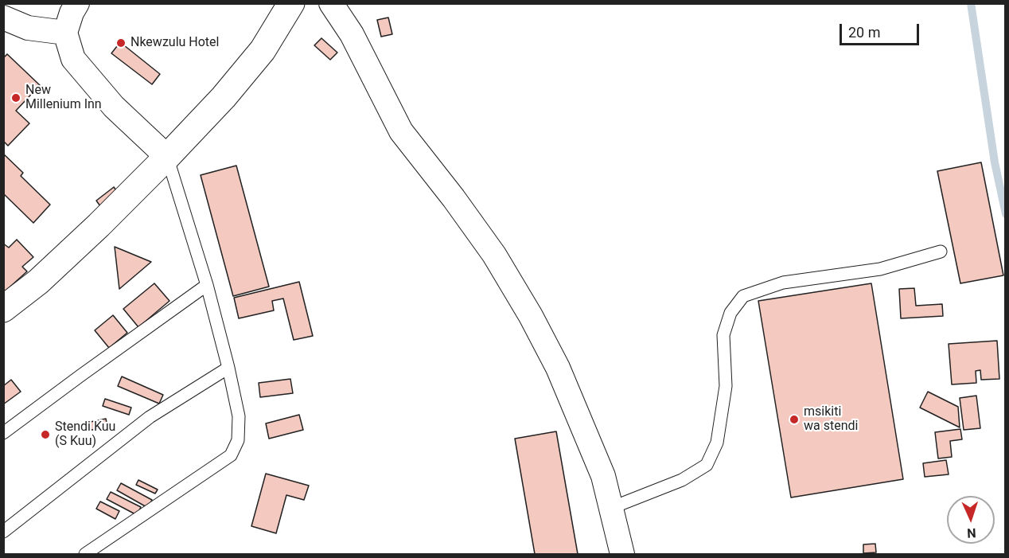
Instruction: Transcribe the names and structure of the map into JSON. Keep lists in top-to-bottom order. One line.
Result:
{"places":["Nkewzulu Hotel","New Millenium Inn","msikiti wa stendi","Stendi Kuu (S Kuu)"],"scale_bar":"20 m","north":"bottom"}
